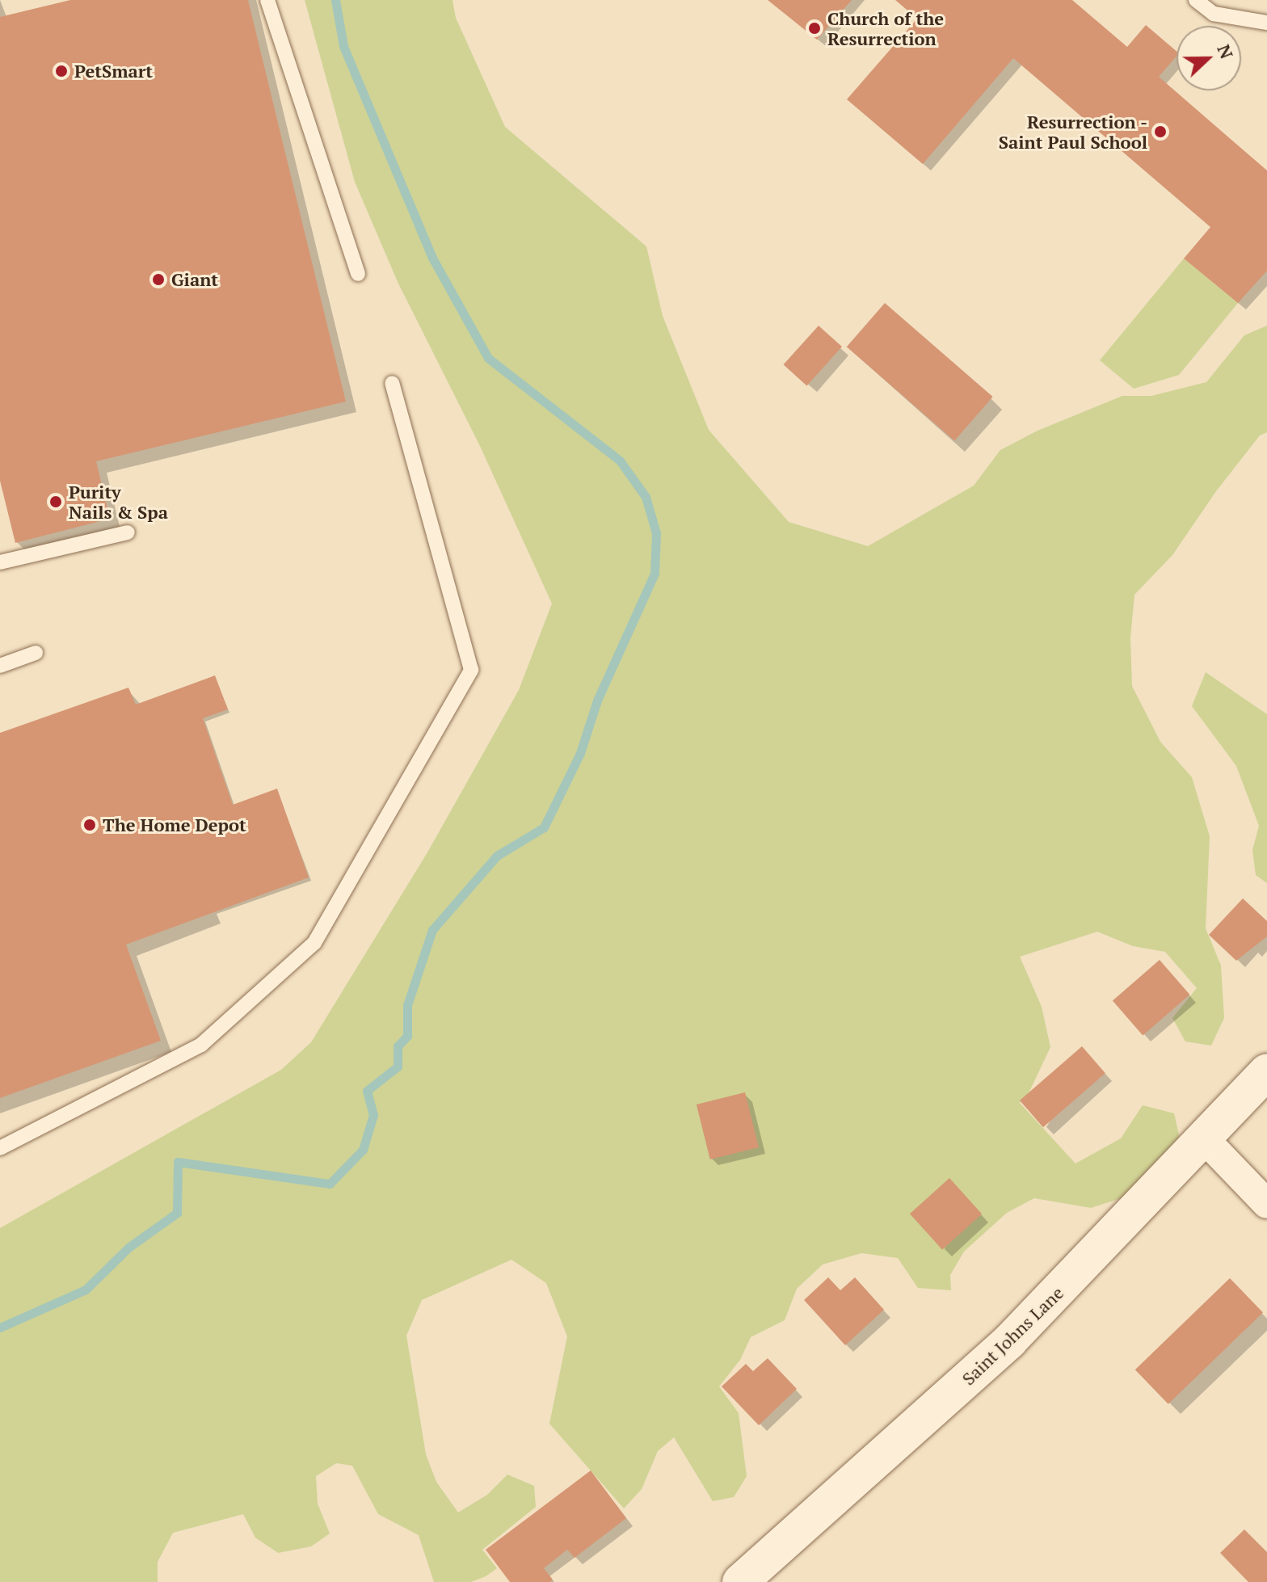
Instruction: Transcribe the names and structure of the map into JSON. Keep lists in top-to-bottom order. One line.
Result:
{"streets":{"street":["Saint Johns Lane"]},"places":["Church of the Resurrection","PetSmart","Resurrection - Saint Paul School","Giant","Purity Nails & Spa","The Home Depot"],"north":"right"}
